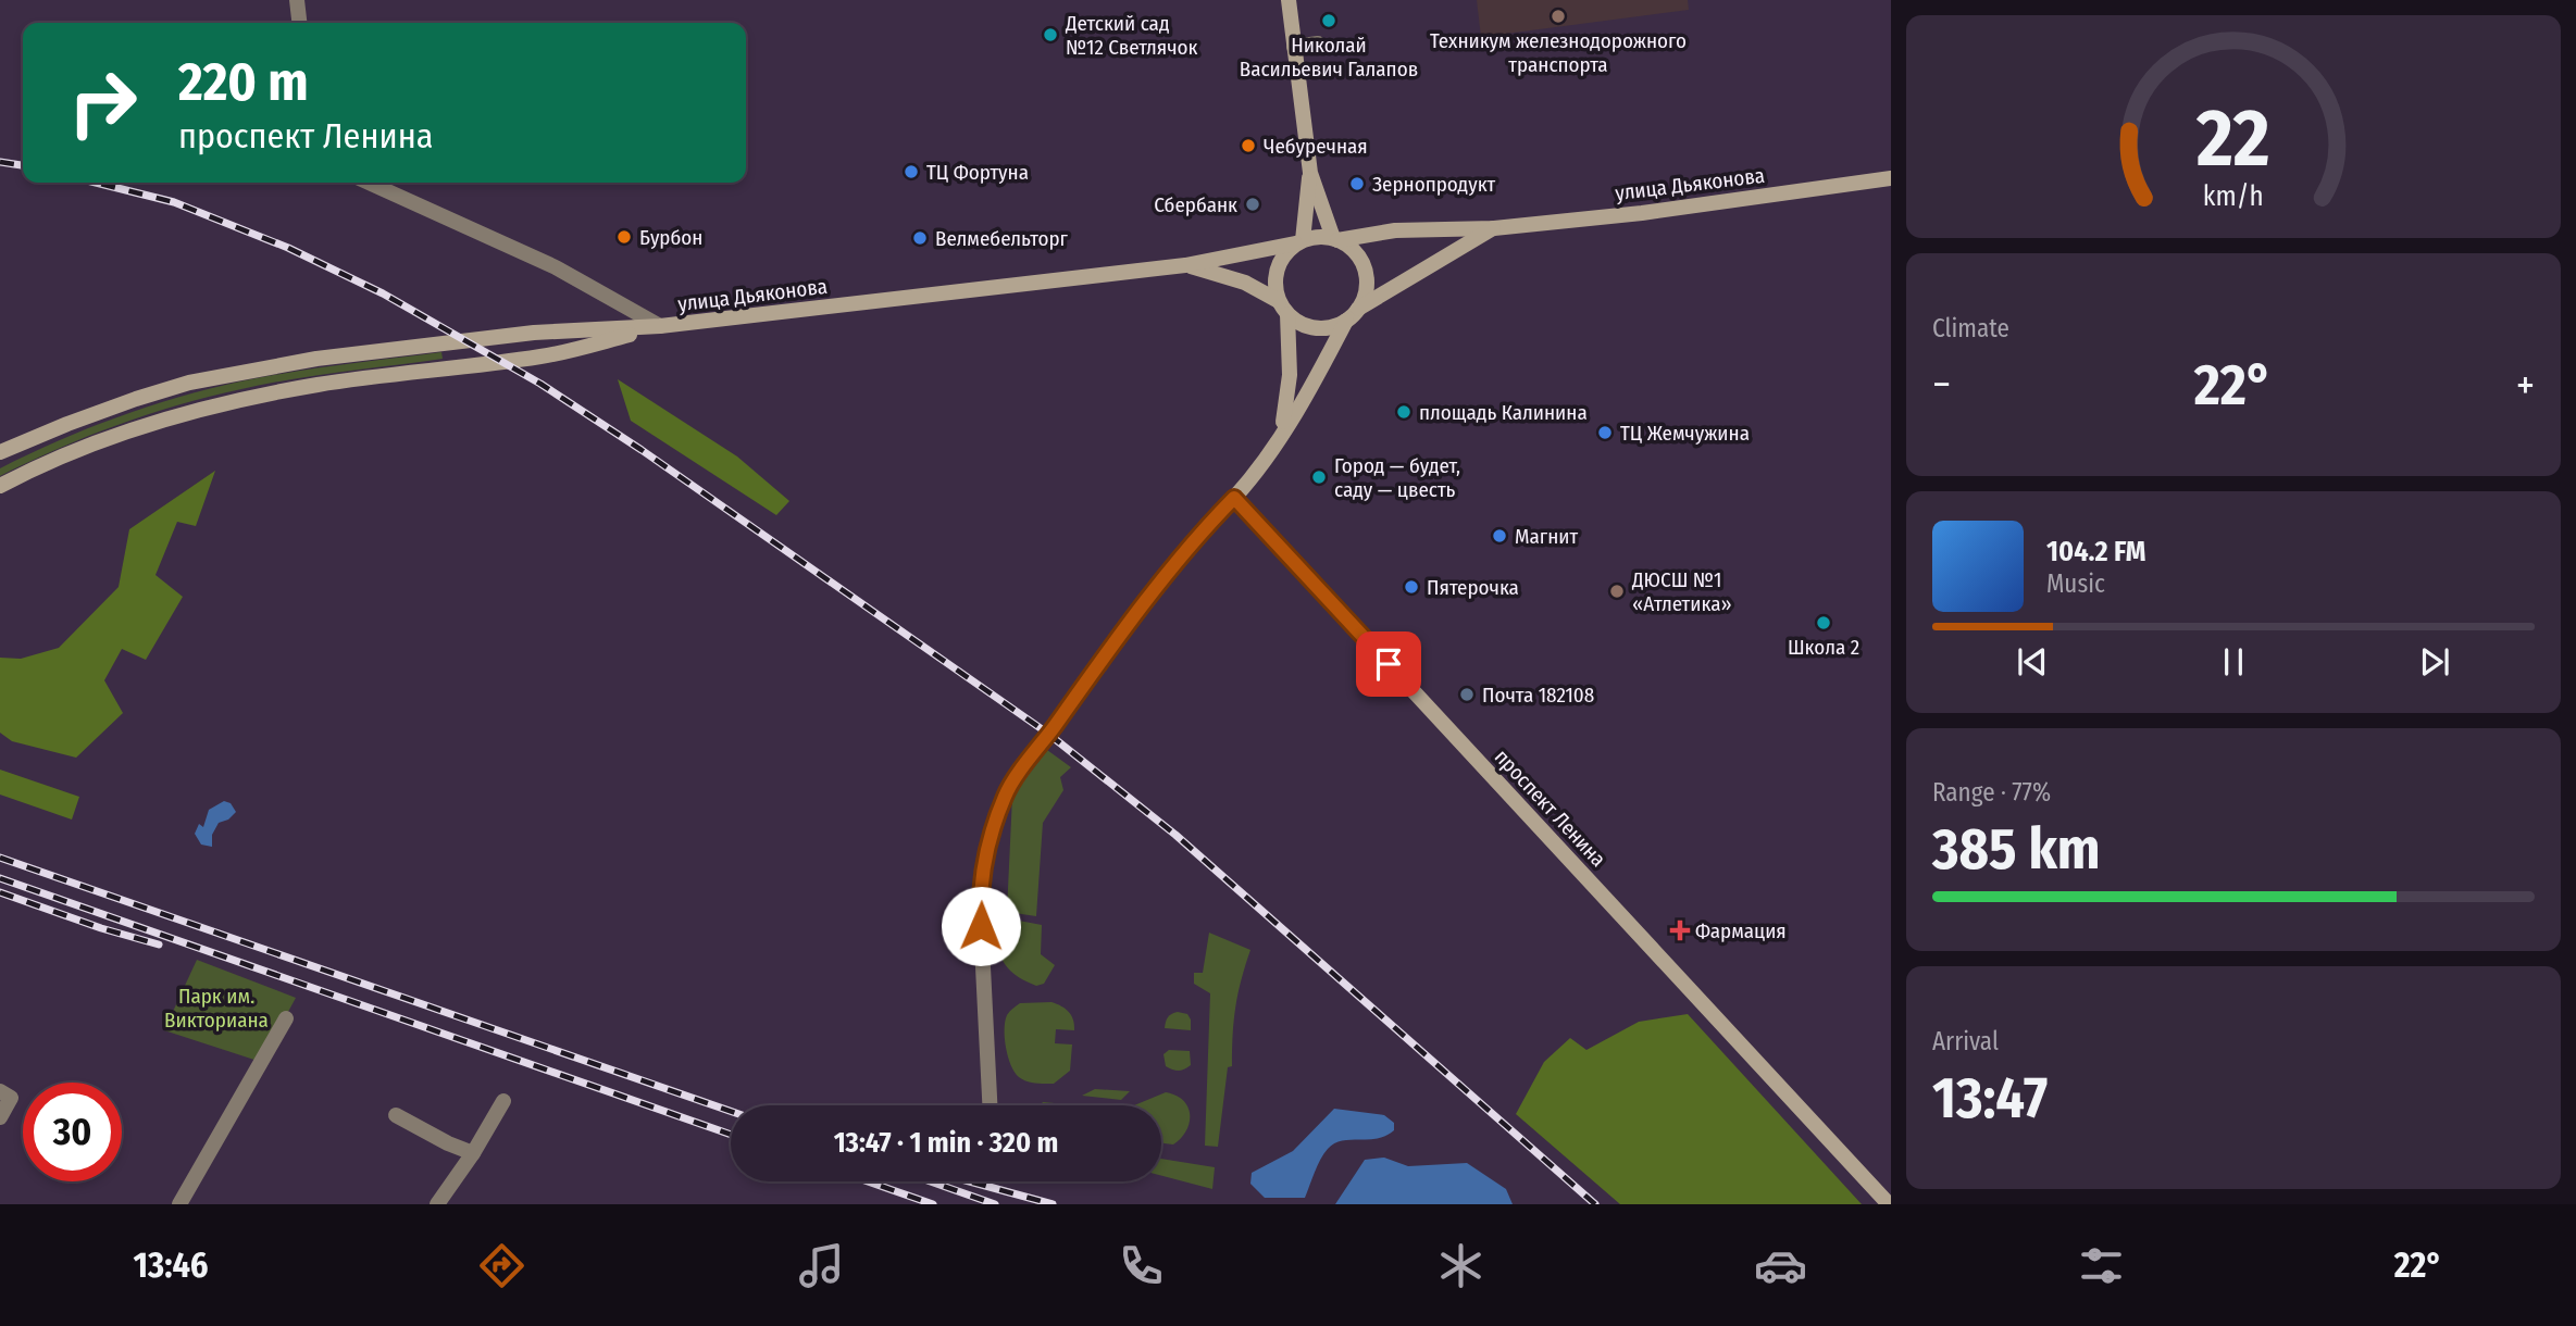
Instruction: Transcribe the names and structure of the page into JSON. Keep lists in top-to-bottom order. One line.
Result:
{"streets":{"main road":["улица Дьяконова","проспект Ленина"]},"parks":["Парк им. Викториана"],"places":{"other":["Техникум железнодорожного транспорта","Николай Васильевич Галапов","Детский сад №12 Светлячок","Чебуречная","ТЦ Фортуна","Зернопродукт","Сбербанк","Бурбон","Велмебельторг","площадь Калинина","ТЦ Жемчужина","Город — будет, саду — цвесть","Магнит","Пятерочка","ДЮСШ №1 «Атлетика»","Школа 2","Почта 182108"],"health":["Фармация"]},"page":{"turn":["220 m","проспект Ленина"],"tile":["Climate",["Range · 77%","385 km"],["Arrival","13:47"]],"heat":["−","22°","+"],"song":["104.2 FM","Music"],"limit":"30","trip":"13:47 · 1 min · 320 m","tabs":["13:46","22°"],"gauge":["22","km/h"]}}
